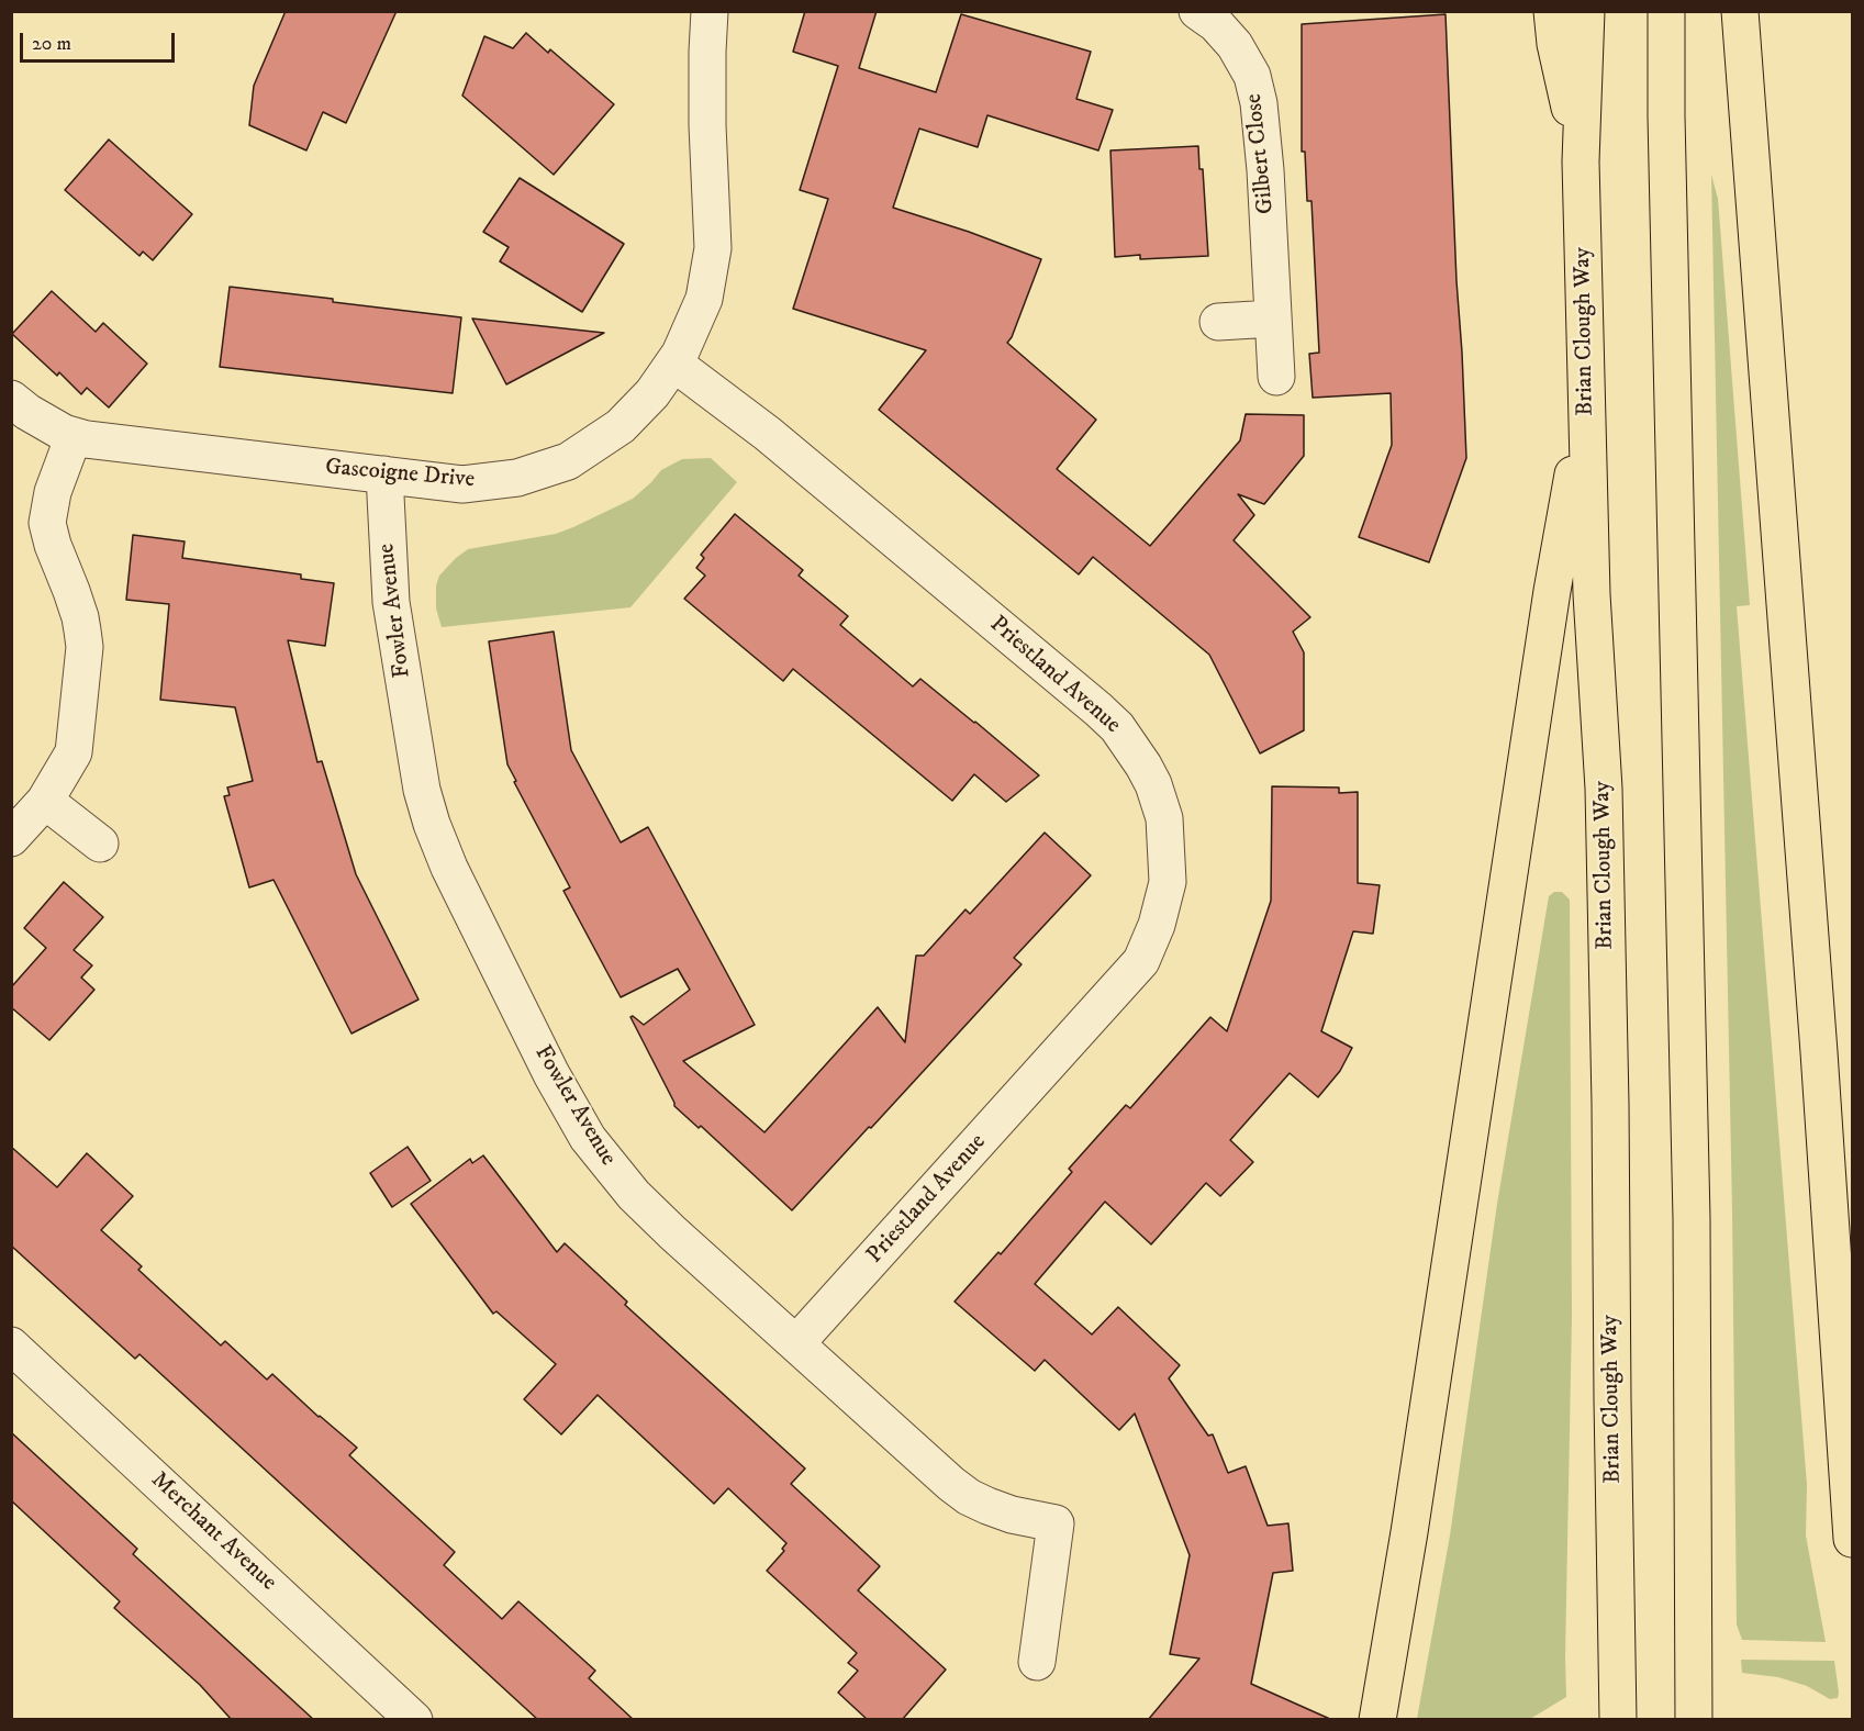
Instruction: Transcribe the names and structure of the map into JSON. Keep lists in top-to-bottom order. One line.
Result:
{"streets":{"highway":["Brian Clough Way"],"street":["Gilbert Close","Gascoigne Drive","Fowler Avenue","Priestland Avenue","Merchant Avenue"]},"crossings":[["Gascoigne Drive","Fowler Avenue"],["Gascoigne Drive","Priestland Avenue"],["Fowler Avenue","Priestland Avenue"]],"scale_bar":"20 m"}
